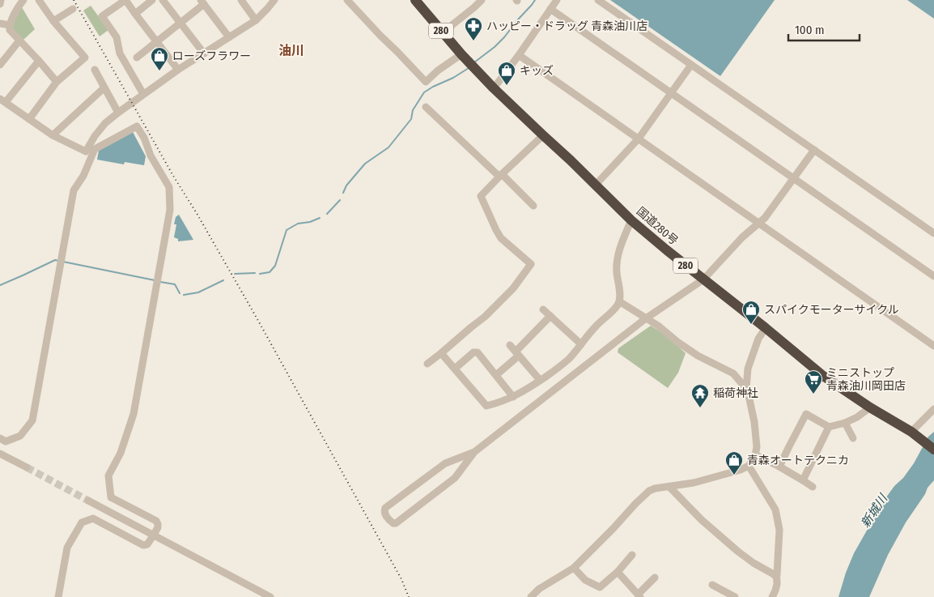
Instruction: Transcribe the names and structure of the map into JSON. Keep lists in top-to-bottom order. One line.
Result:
{"streets":{"highway":["280","国道280号"]},"districts":["油川"],"water":["新城川"],"places":{"pharmacy":["ハッピー・ドラッグ 青森油川店"],"shop":["ローズフラワー","キッズ","スパイクモーターサイクル","青森オートテクニカ"],"supermarket":["ミニストップ 青森油川岡田店"],"temple":["稲荷神社"]},"scale_bar":"100 m"}
